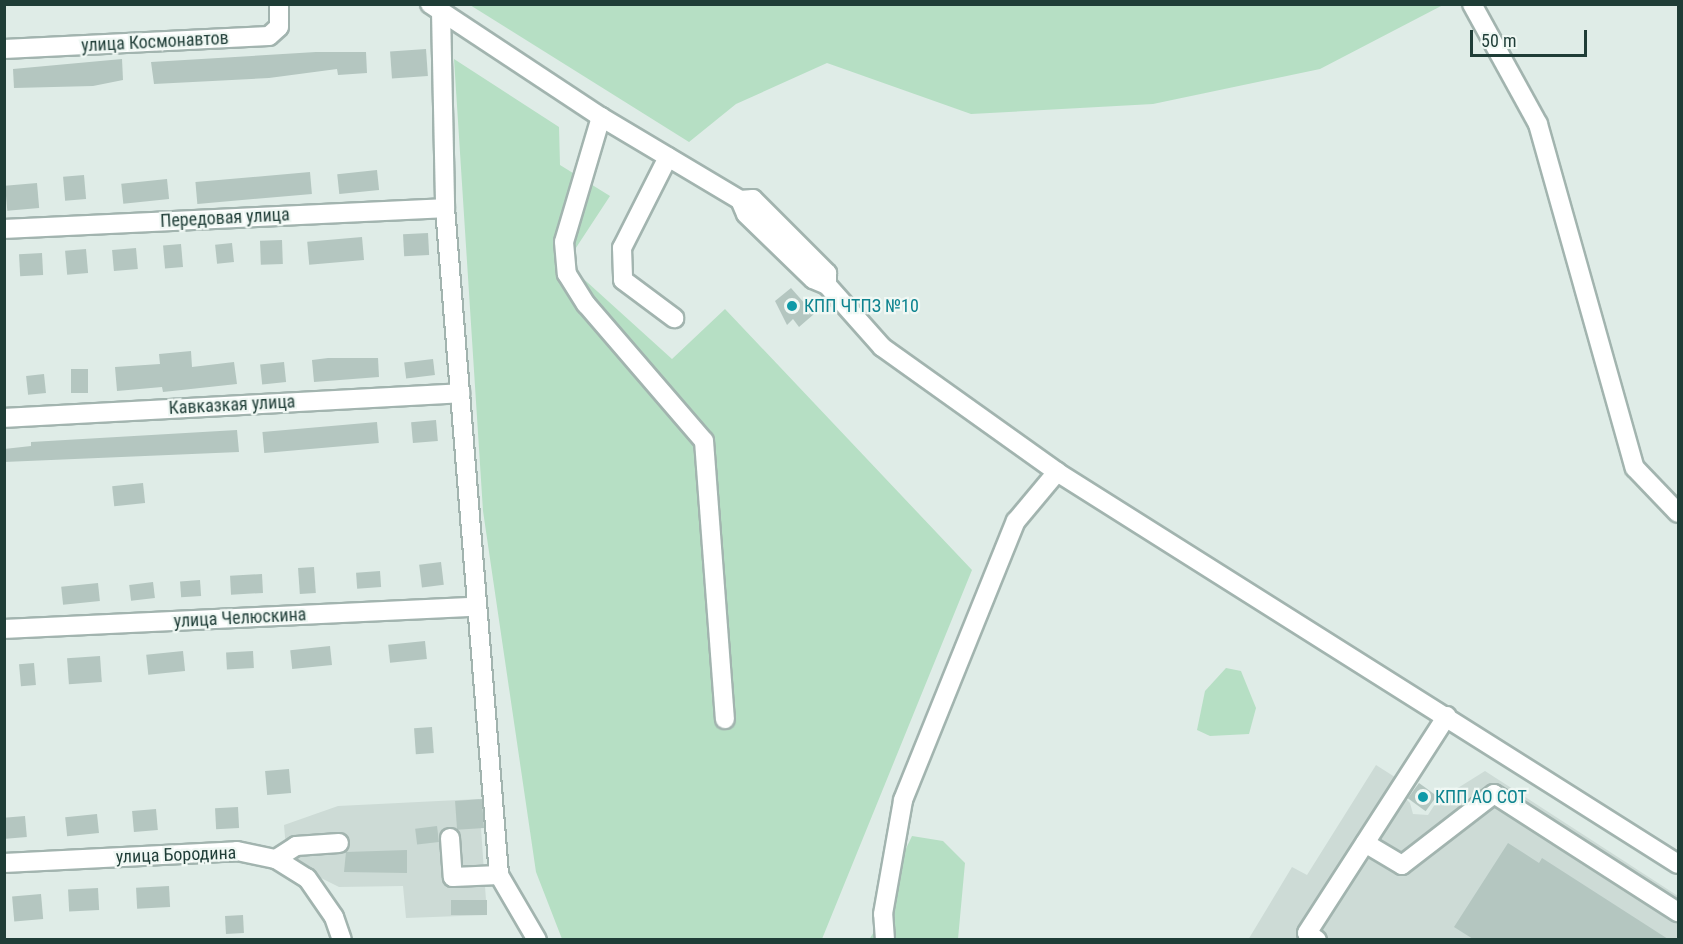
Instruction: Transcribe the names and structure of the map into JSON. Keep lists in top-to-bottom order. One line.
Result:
{"streets":{"street":["улица Космонавтов","Передовая улица","Кавказкая улица","улица Челюскина","улица Бородина"]},"places":["КПП ЧТПЗ №10","КПП АО СОТ"],"scale_bar":"50 m"}
